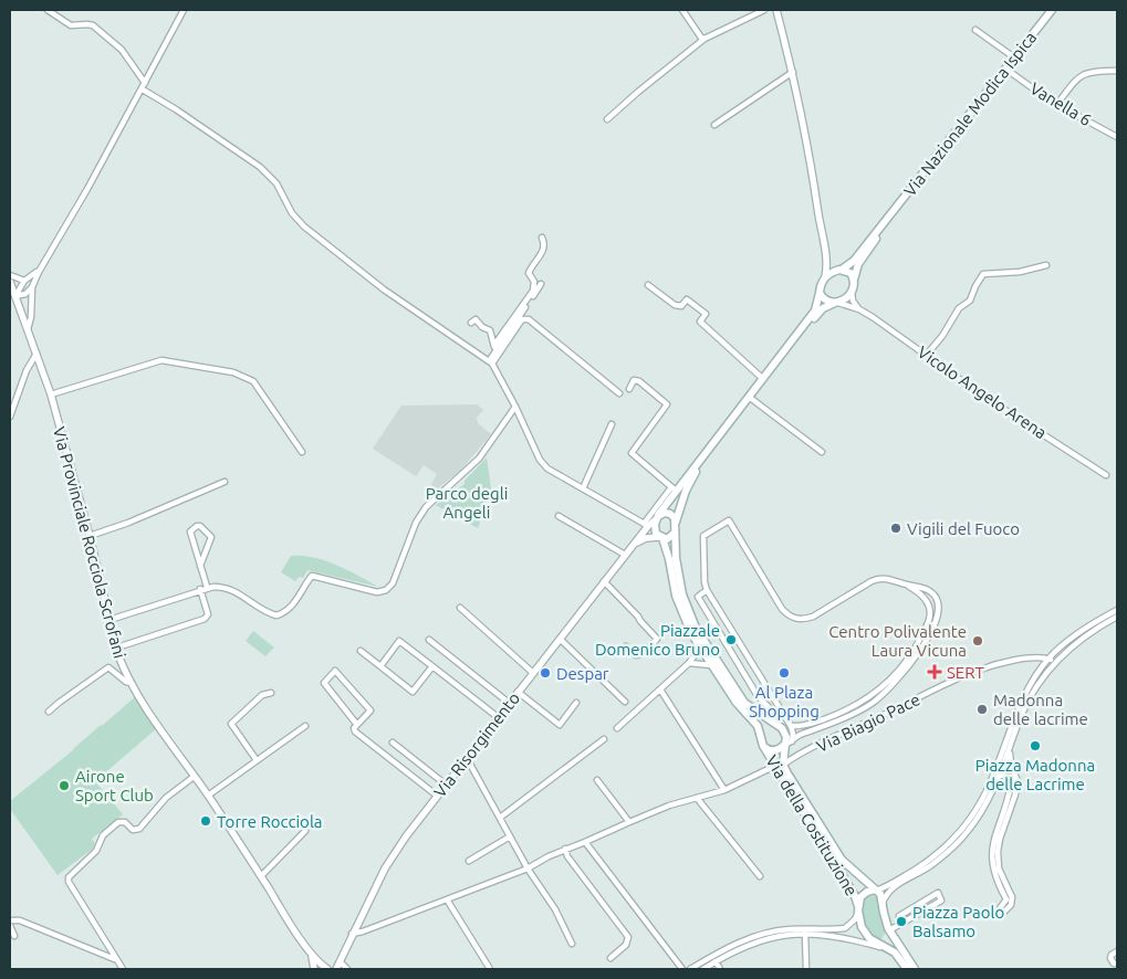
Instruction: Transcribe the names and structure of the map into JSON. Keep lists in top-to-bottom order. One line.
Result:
{"streets":{"main road":["Via Nazionale Modica Ispica","Via della Costituzione"],"street":["Vanella 6","Vicolo Angelo Arena","Via Provinciale Rocciola Scrofani","Via Biagio Pace","Via Risorgimento"]},"crossings":[["Vanella 6","Via Nazionale Modica Ispica"],["Via Biagio Pace","Via Risorgimento"],["Via Biagio Pace","Via della Costituzione"]],"parks":["Parco degli Angeli"],"places":{"other":["Vigili del Fuoco","Piazzale Domenico Bruno","Centro Polivalente Laura Vicuna","Despar","Al Plaza Shopping","Madonna delle lacrime","Piazza Madonna delle Lacrime","Airone Sport Club","Torre Rocciola","Piazza Paolo Balsamo"],"health":["SERT"]}}
